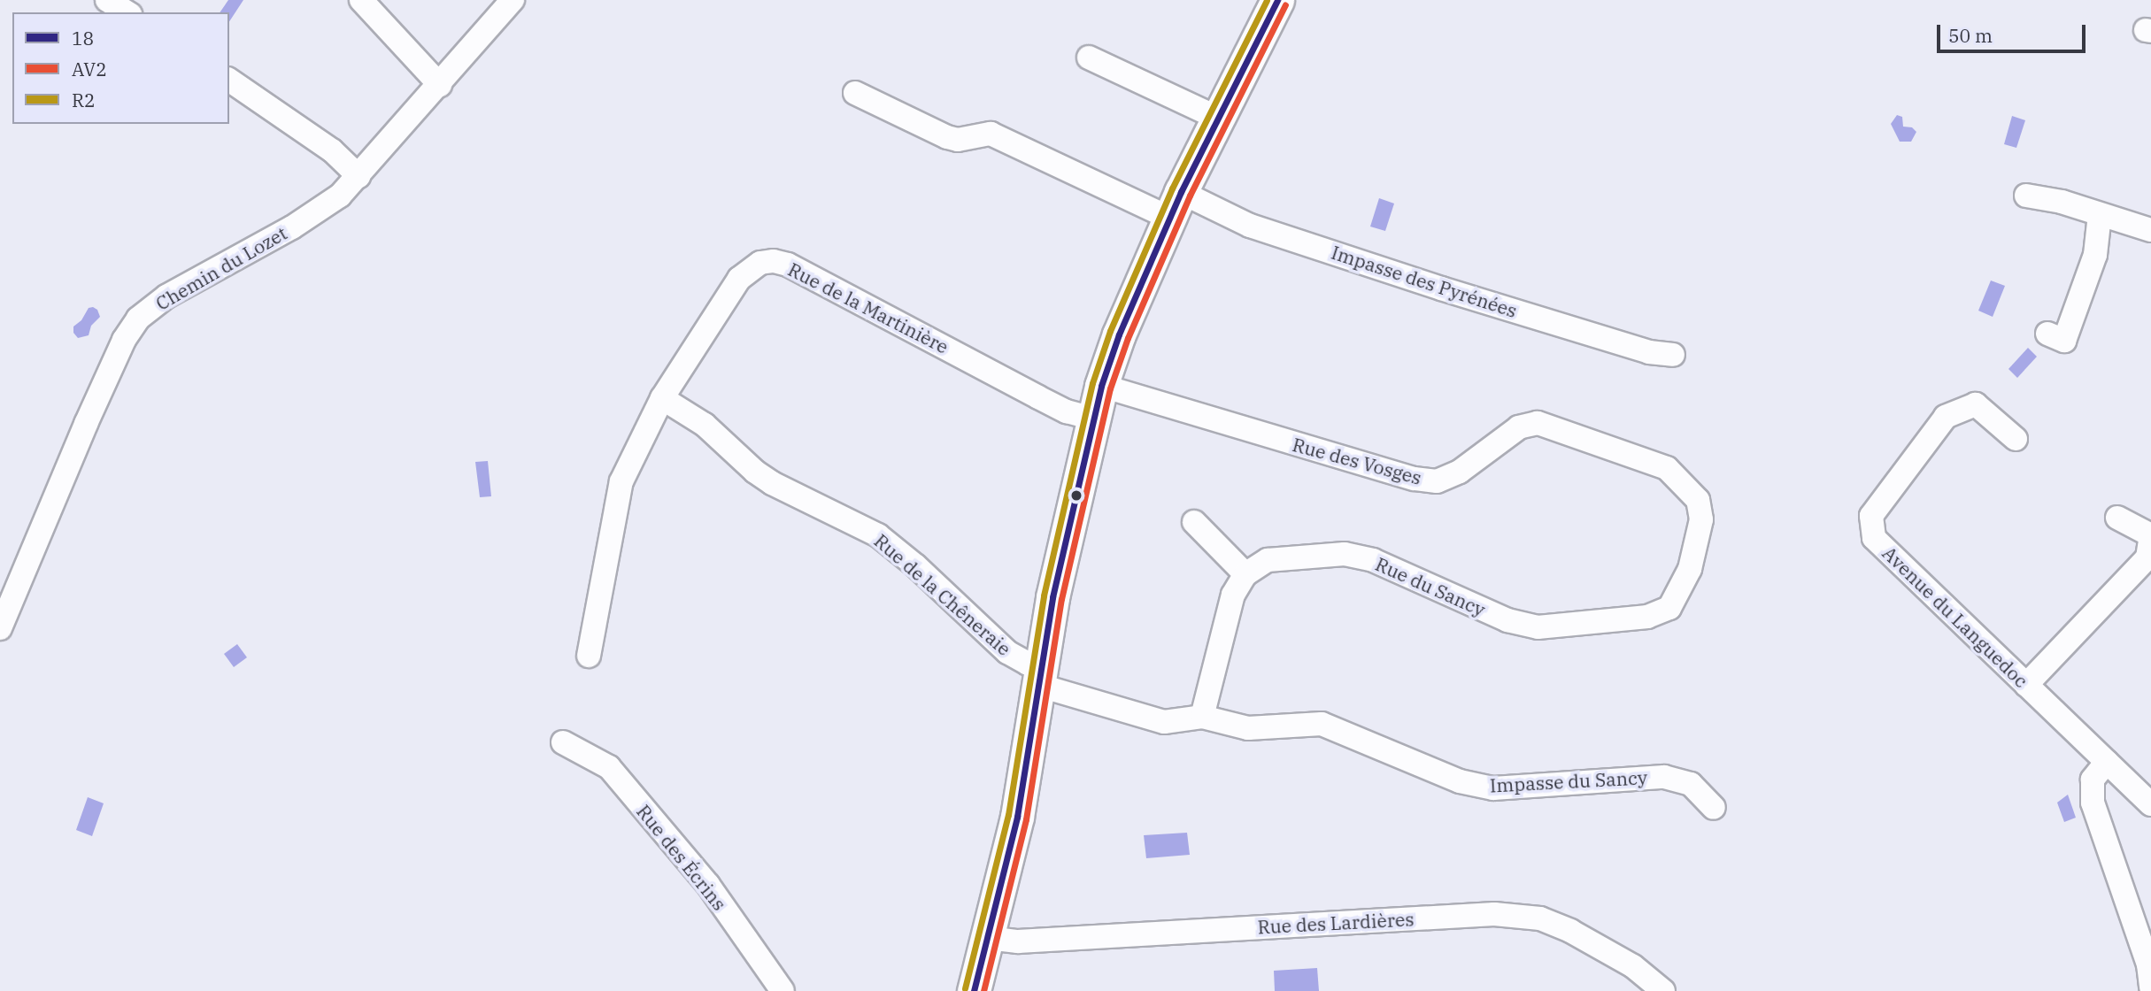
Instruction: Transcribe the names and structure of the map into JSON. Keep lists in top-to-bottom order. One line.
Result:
{"streets":{"street":["Chemin du Lozet","Impasse des Pyrénées","Rue de la Martinière","Rue des Vosges","Rue du Sancy","Rue de la Chêneraie","Avenue du Languedoc","Impasse du Sancy","Rue des Écrins","Rue des Lardières"]},"crossings":[["Rue de la Martinière","Rue de la Chêneraie"],["Rue des Vosges","Rue du Sancy"]],"lines":["transit line 18","transit line R2","transit line AV2"],"legend":["18","AV2","R2"],"scale_bar":"50 m"}
